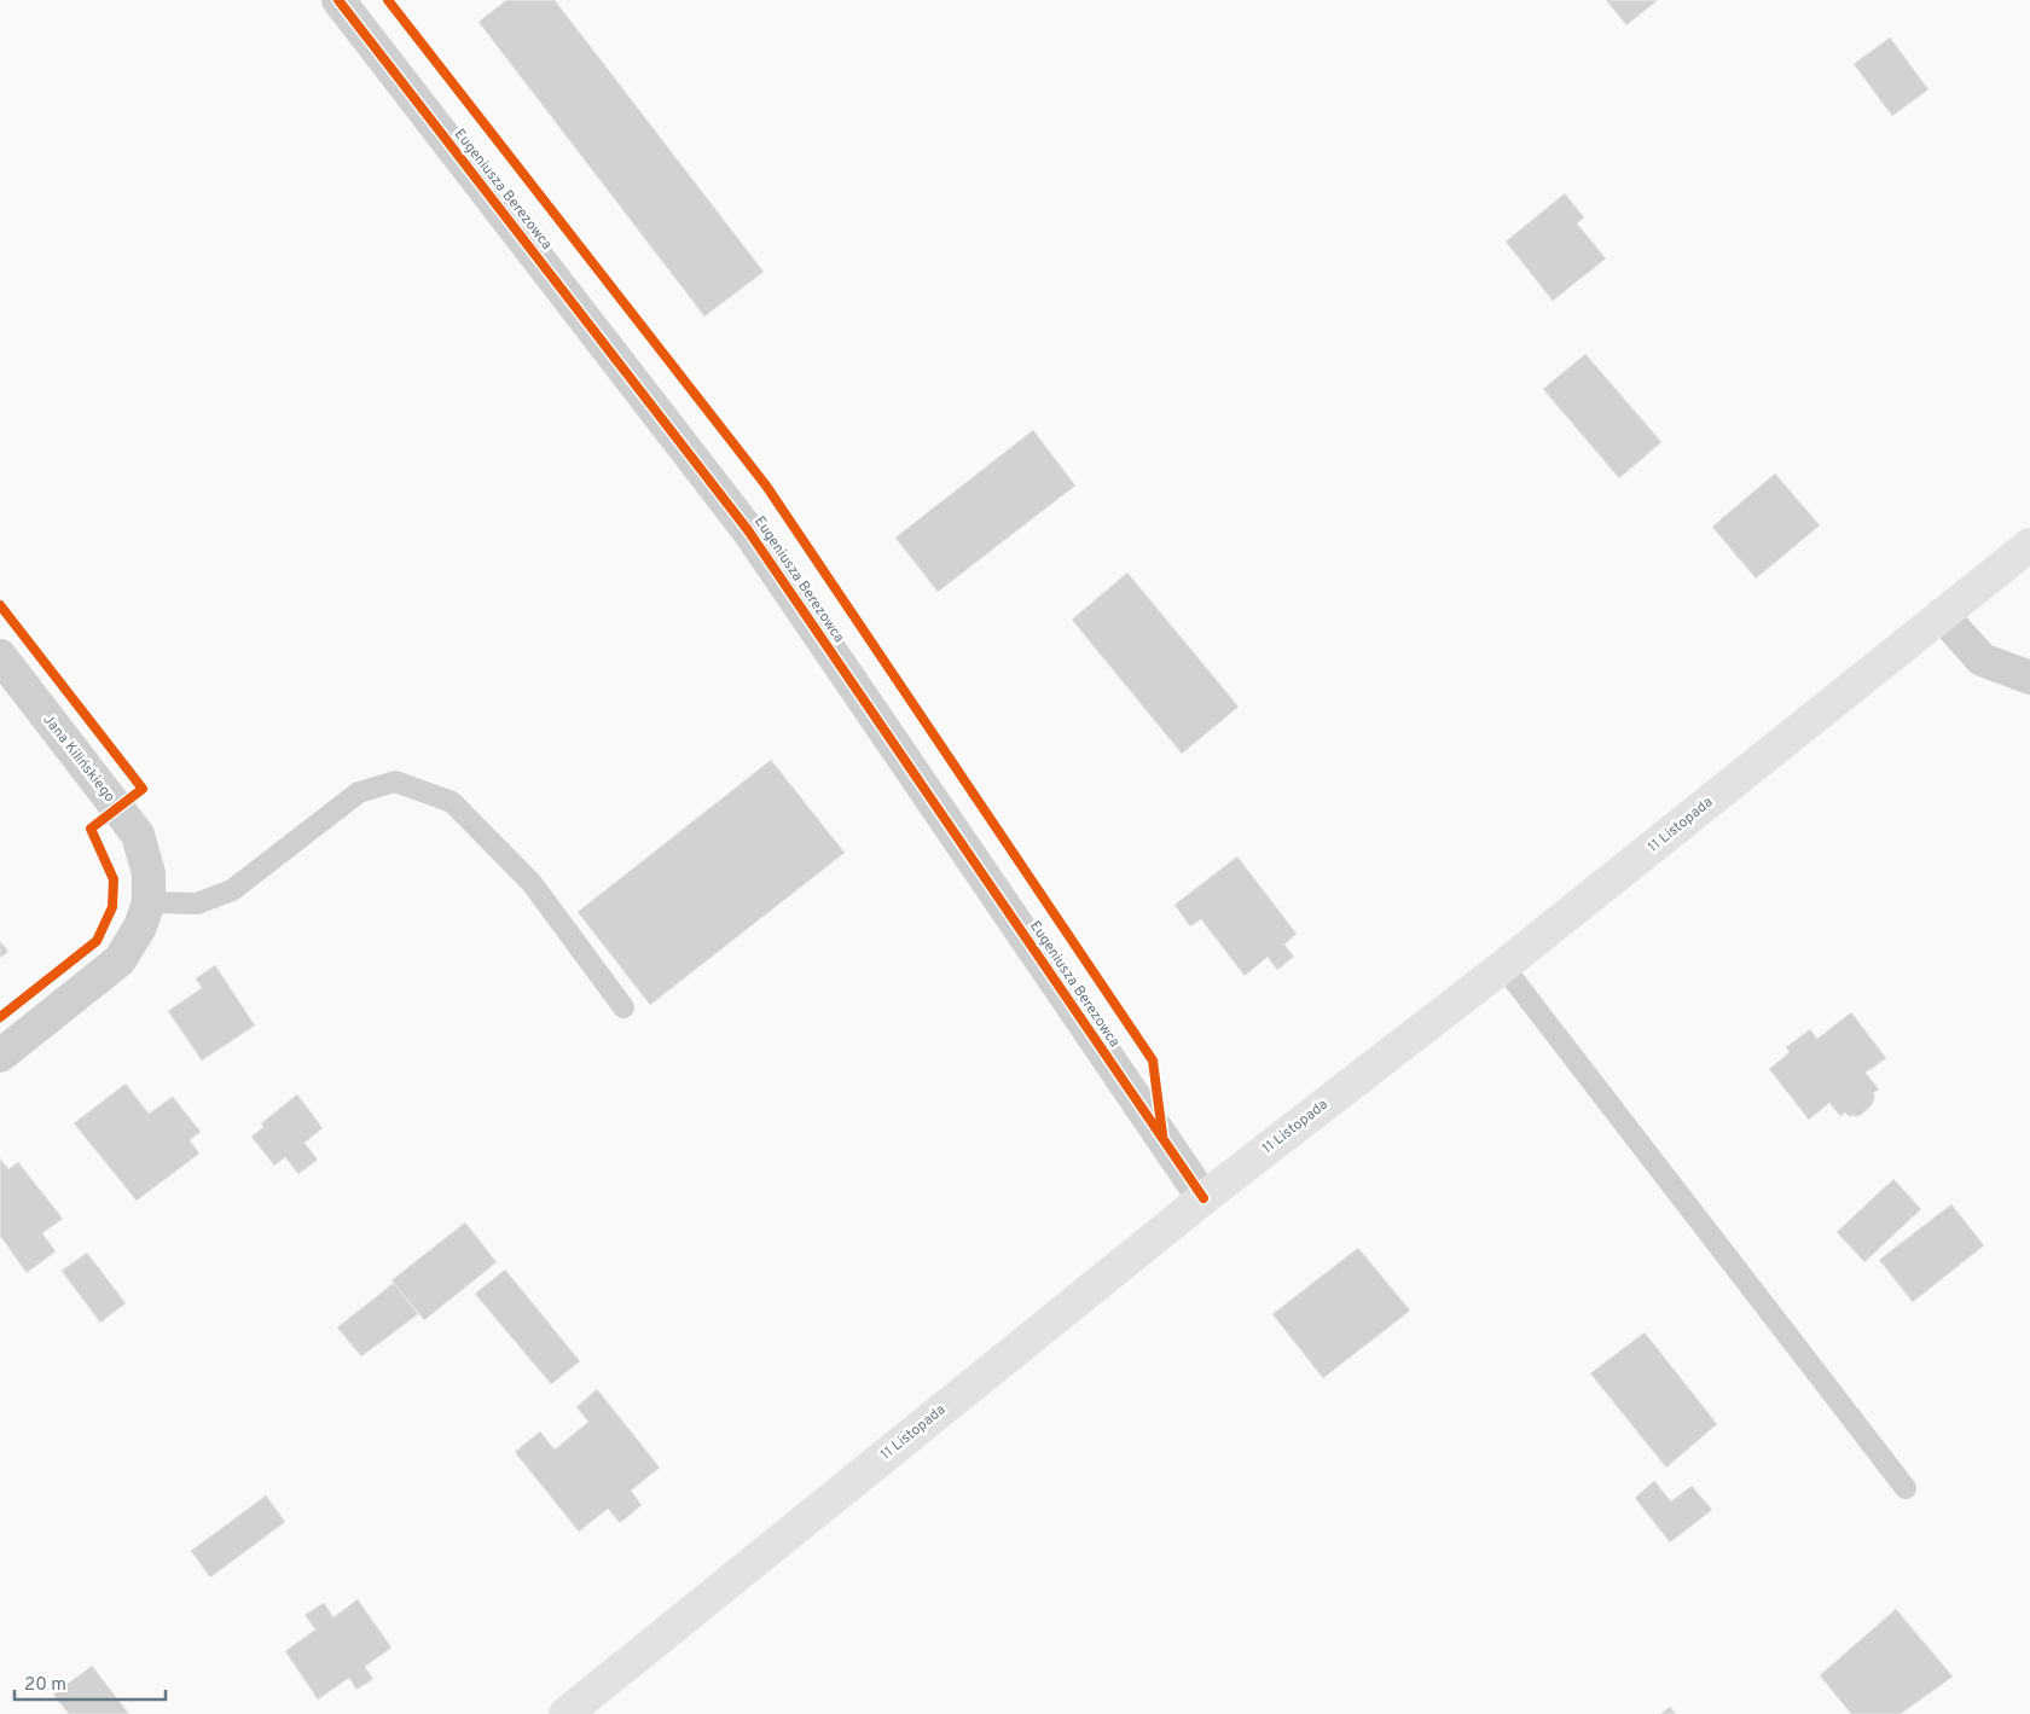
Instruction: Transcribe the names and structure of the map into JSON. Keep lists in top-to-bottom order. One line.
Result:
{"streets":{"main road":["11 Listopada"],"street":["Eugeniusza Berezowca","Jana Kilińskiego"]},"crossings":[["Eugeniusza Berezowca","11 Listopada"]],"scale_bar":"20 m"}
